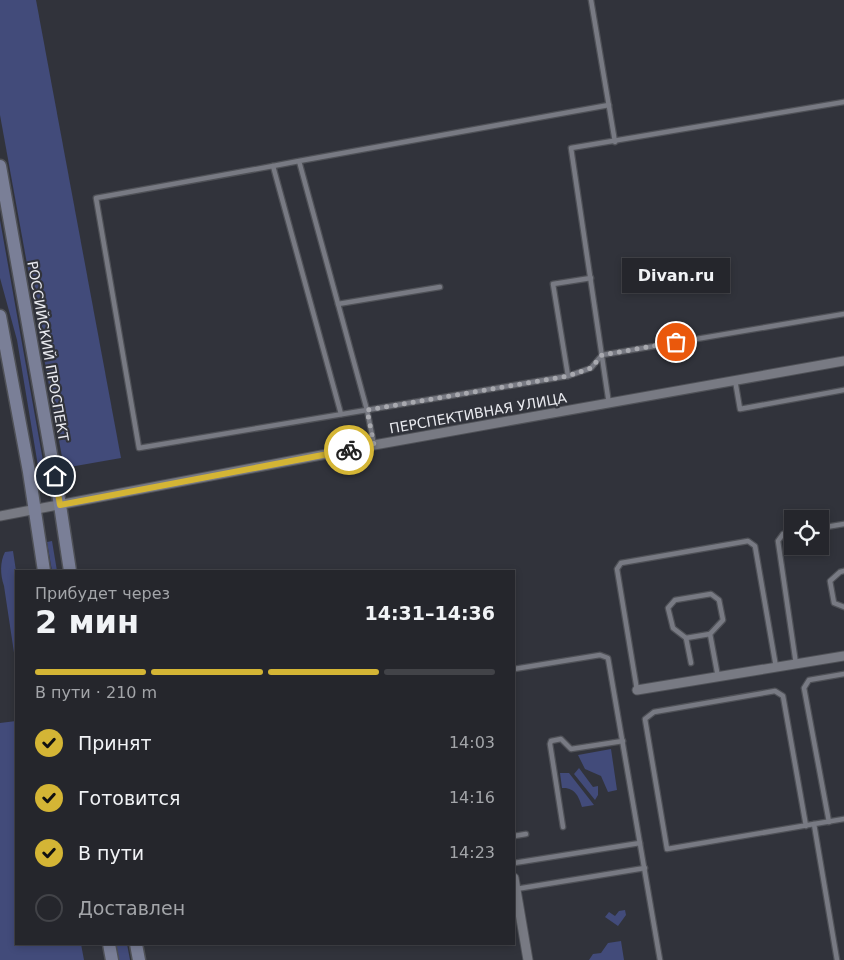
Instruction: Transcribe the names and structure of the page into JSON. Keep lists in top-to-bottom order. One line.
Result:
{"streets":{"main road":["РОССИЙСКИЙ ПРОСПЕКТ"],"street":["ПЕРСПЕКТИВНАЯ УЛИЦА"]},"crossings":[["РОССИЙСКИЙ ПРОСПЕКТ","ПЕРСПЕКТИВНАЯ УЛИЦА"]],"places":["Divan.ru"],"page":{"bubble":"Divan.ru","heading":["2 мин","Прибудет через","14:31–14:36"],"bar":"В пути · 210 m","list":[["Принят","14:03"],["Готовится","14:16"],["В пути","14:23"],"Доставлен"]}}
